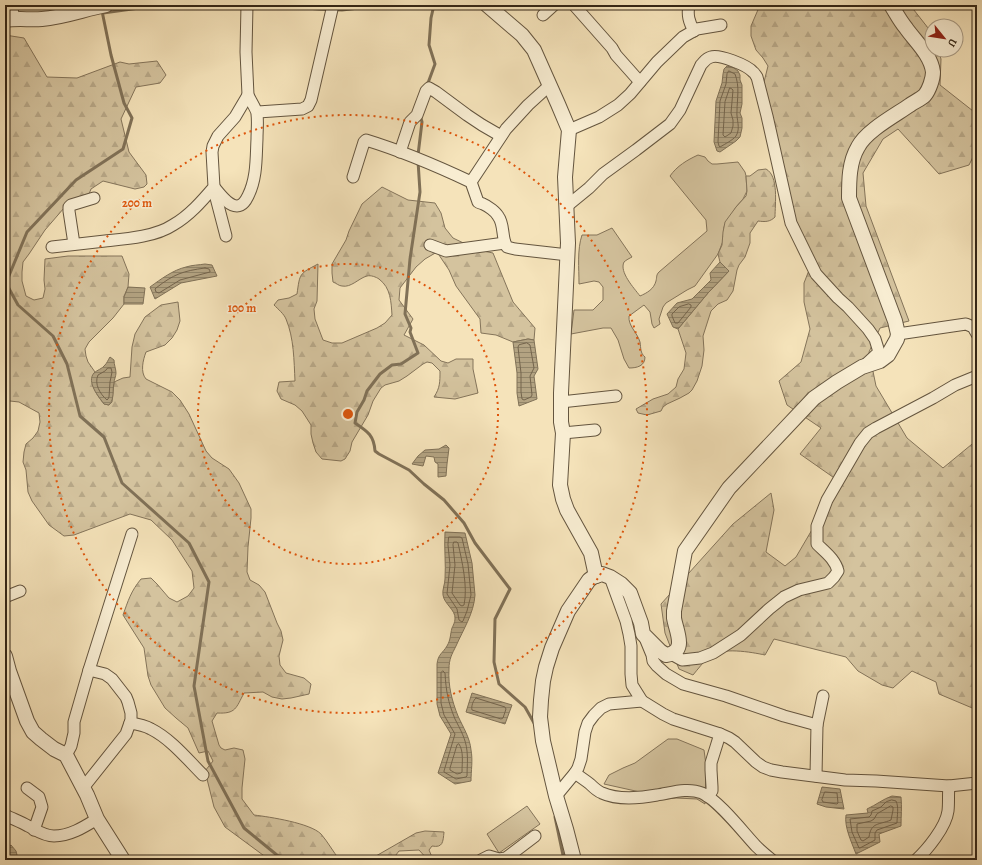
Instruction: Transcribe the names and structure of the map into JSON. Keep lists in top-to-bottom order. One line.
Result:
{"north":"bottom right","rings":["200 m","100 m"]}
